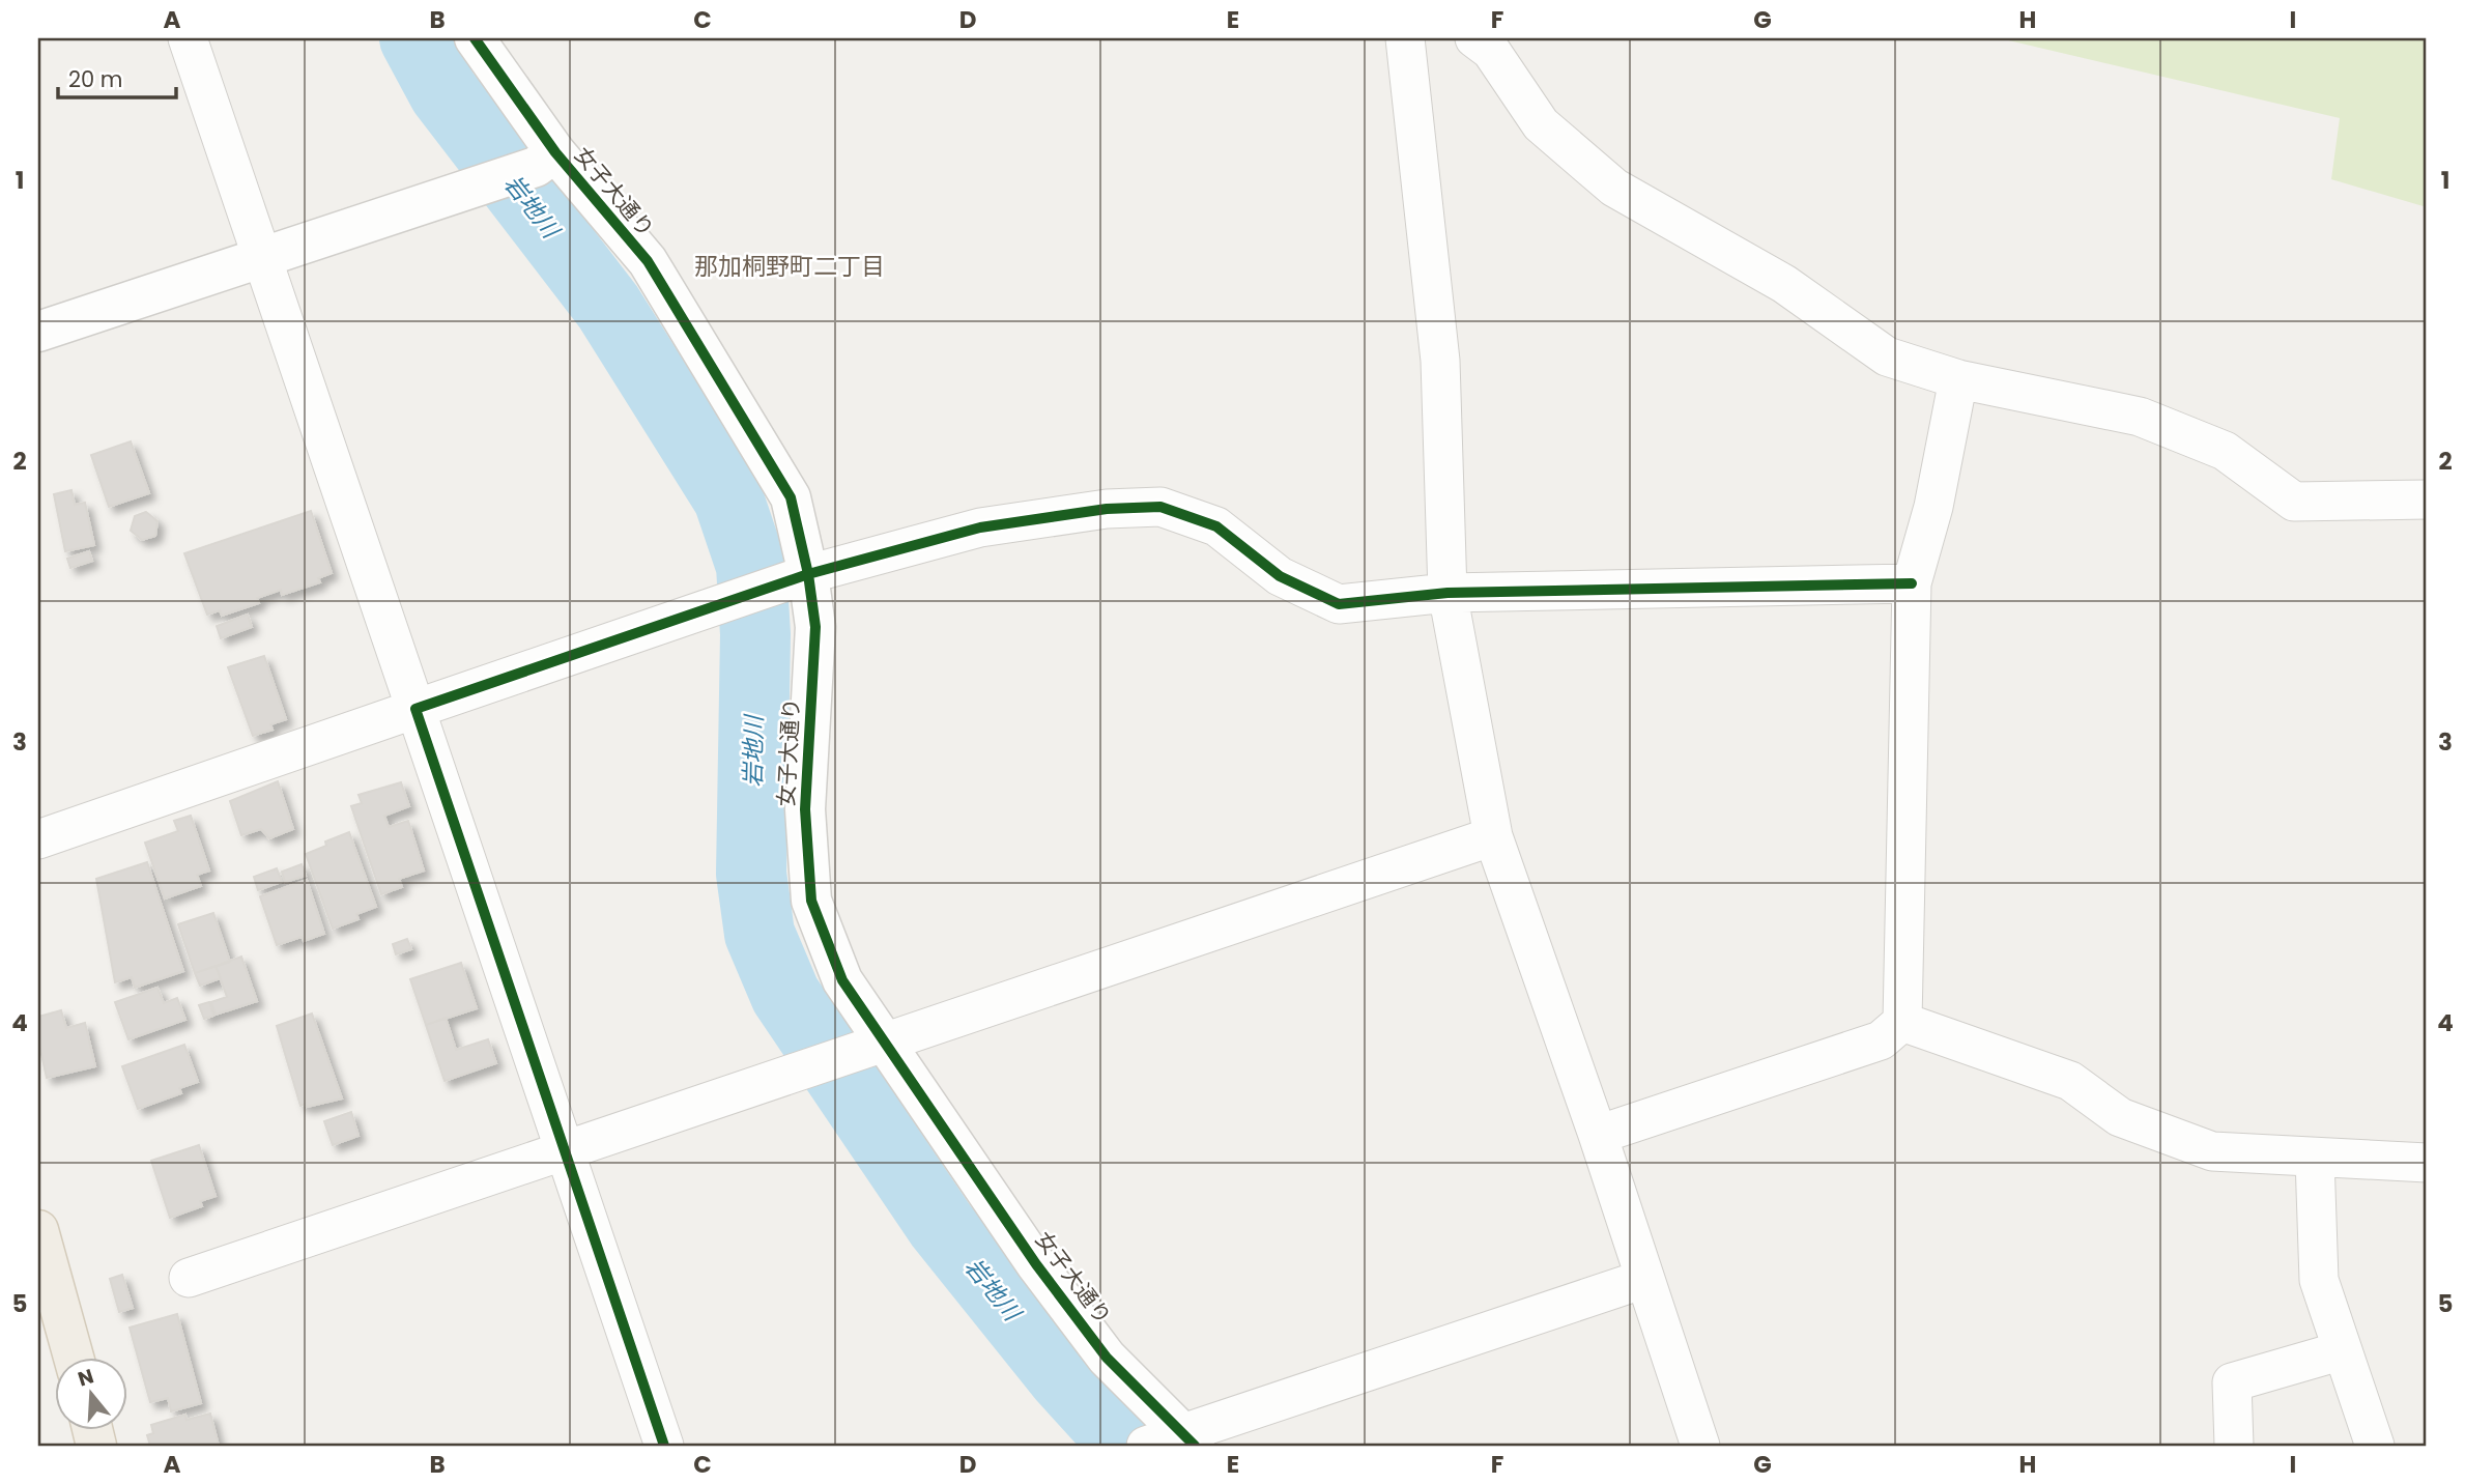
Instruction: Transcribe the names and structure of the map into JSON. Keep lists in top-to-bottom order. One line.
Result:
{"streets":{"street":["女子大通り"]},"districts":["那加桐野町二丁目"],"water":["岩地川"],"scale_bar":"20 m","north":"top","grid":{"columns":["A","B","C","D","E","F","G","H","I"],"rows":["1","2","3","4","5"]}}
